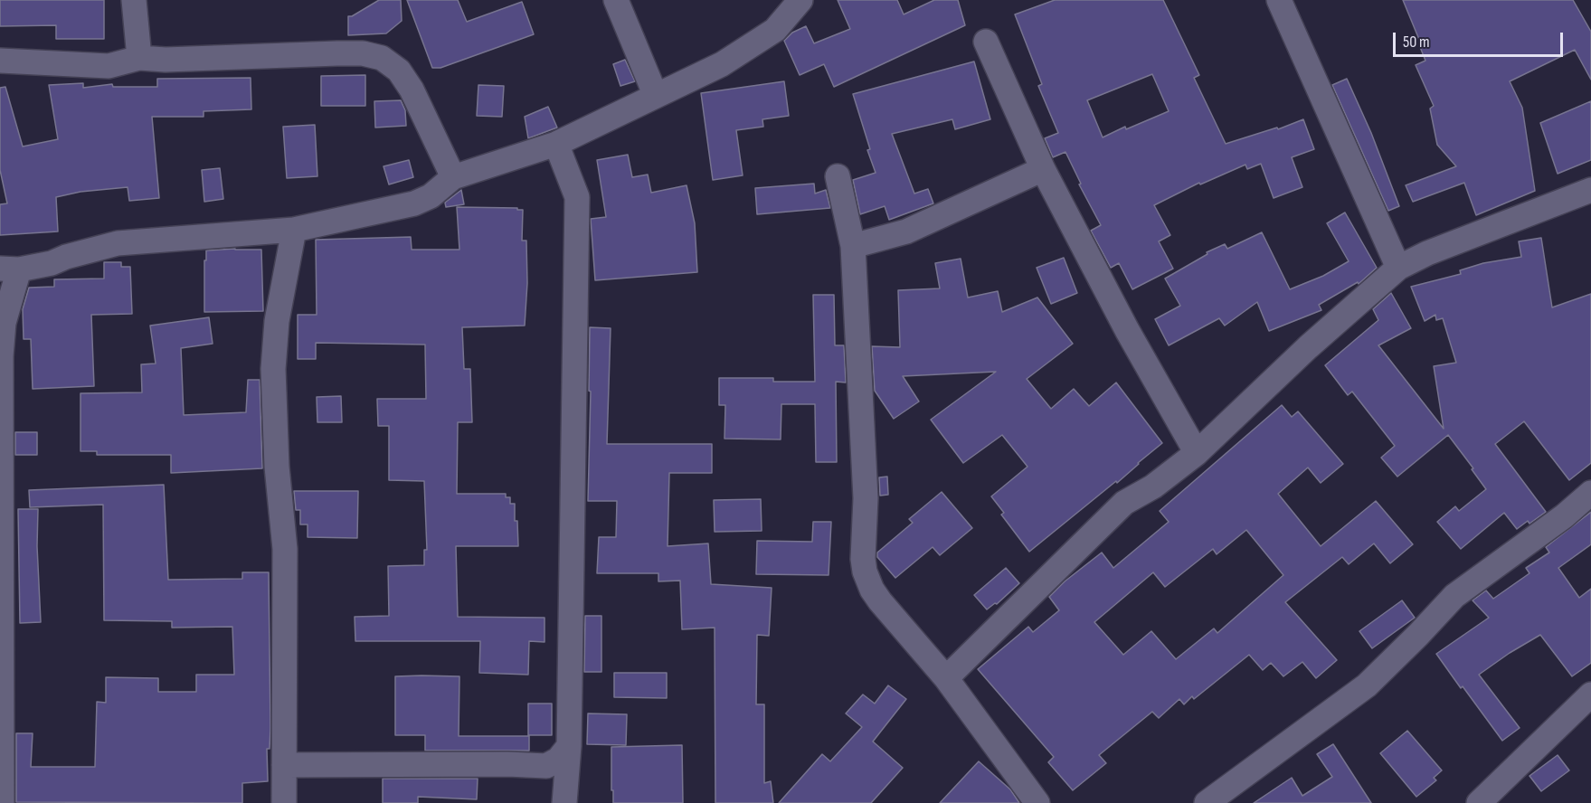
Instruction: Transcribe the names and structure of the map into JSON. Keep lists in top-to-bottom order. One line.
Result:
{"scale_bar":"50 m"}
